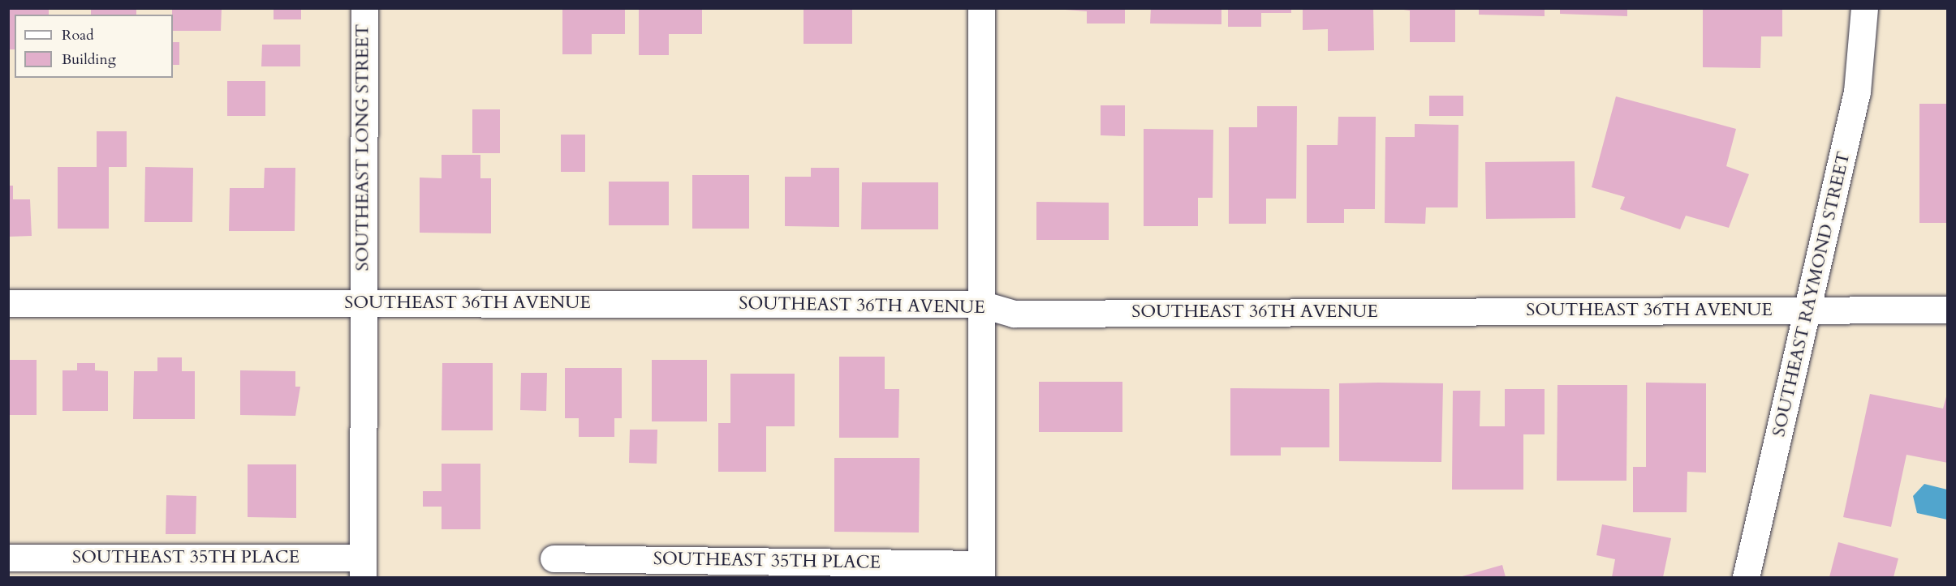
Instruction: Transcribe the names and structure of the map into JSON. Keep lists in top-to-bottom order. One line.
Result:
{"streets":{"street":["SOUTHEAST LONG STREET","SOUTHEAST RAYMOND STREET","SOUTHEAST 36TH AVENUE","SOUTHEAST 35TH PLACE"]},"crossings":[["SOUTHEAST LONG STREET","SOUTHEAST 36TH AVENUE"],["SOUTHEAST LONG STREET","SOUTHEAST 35TH PLACE"],["SOUTHEAST RAYMOND STREET","SOUTHEAST 36TH AVENUE"]],"legend":["Road","Building"]}
